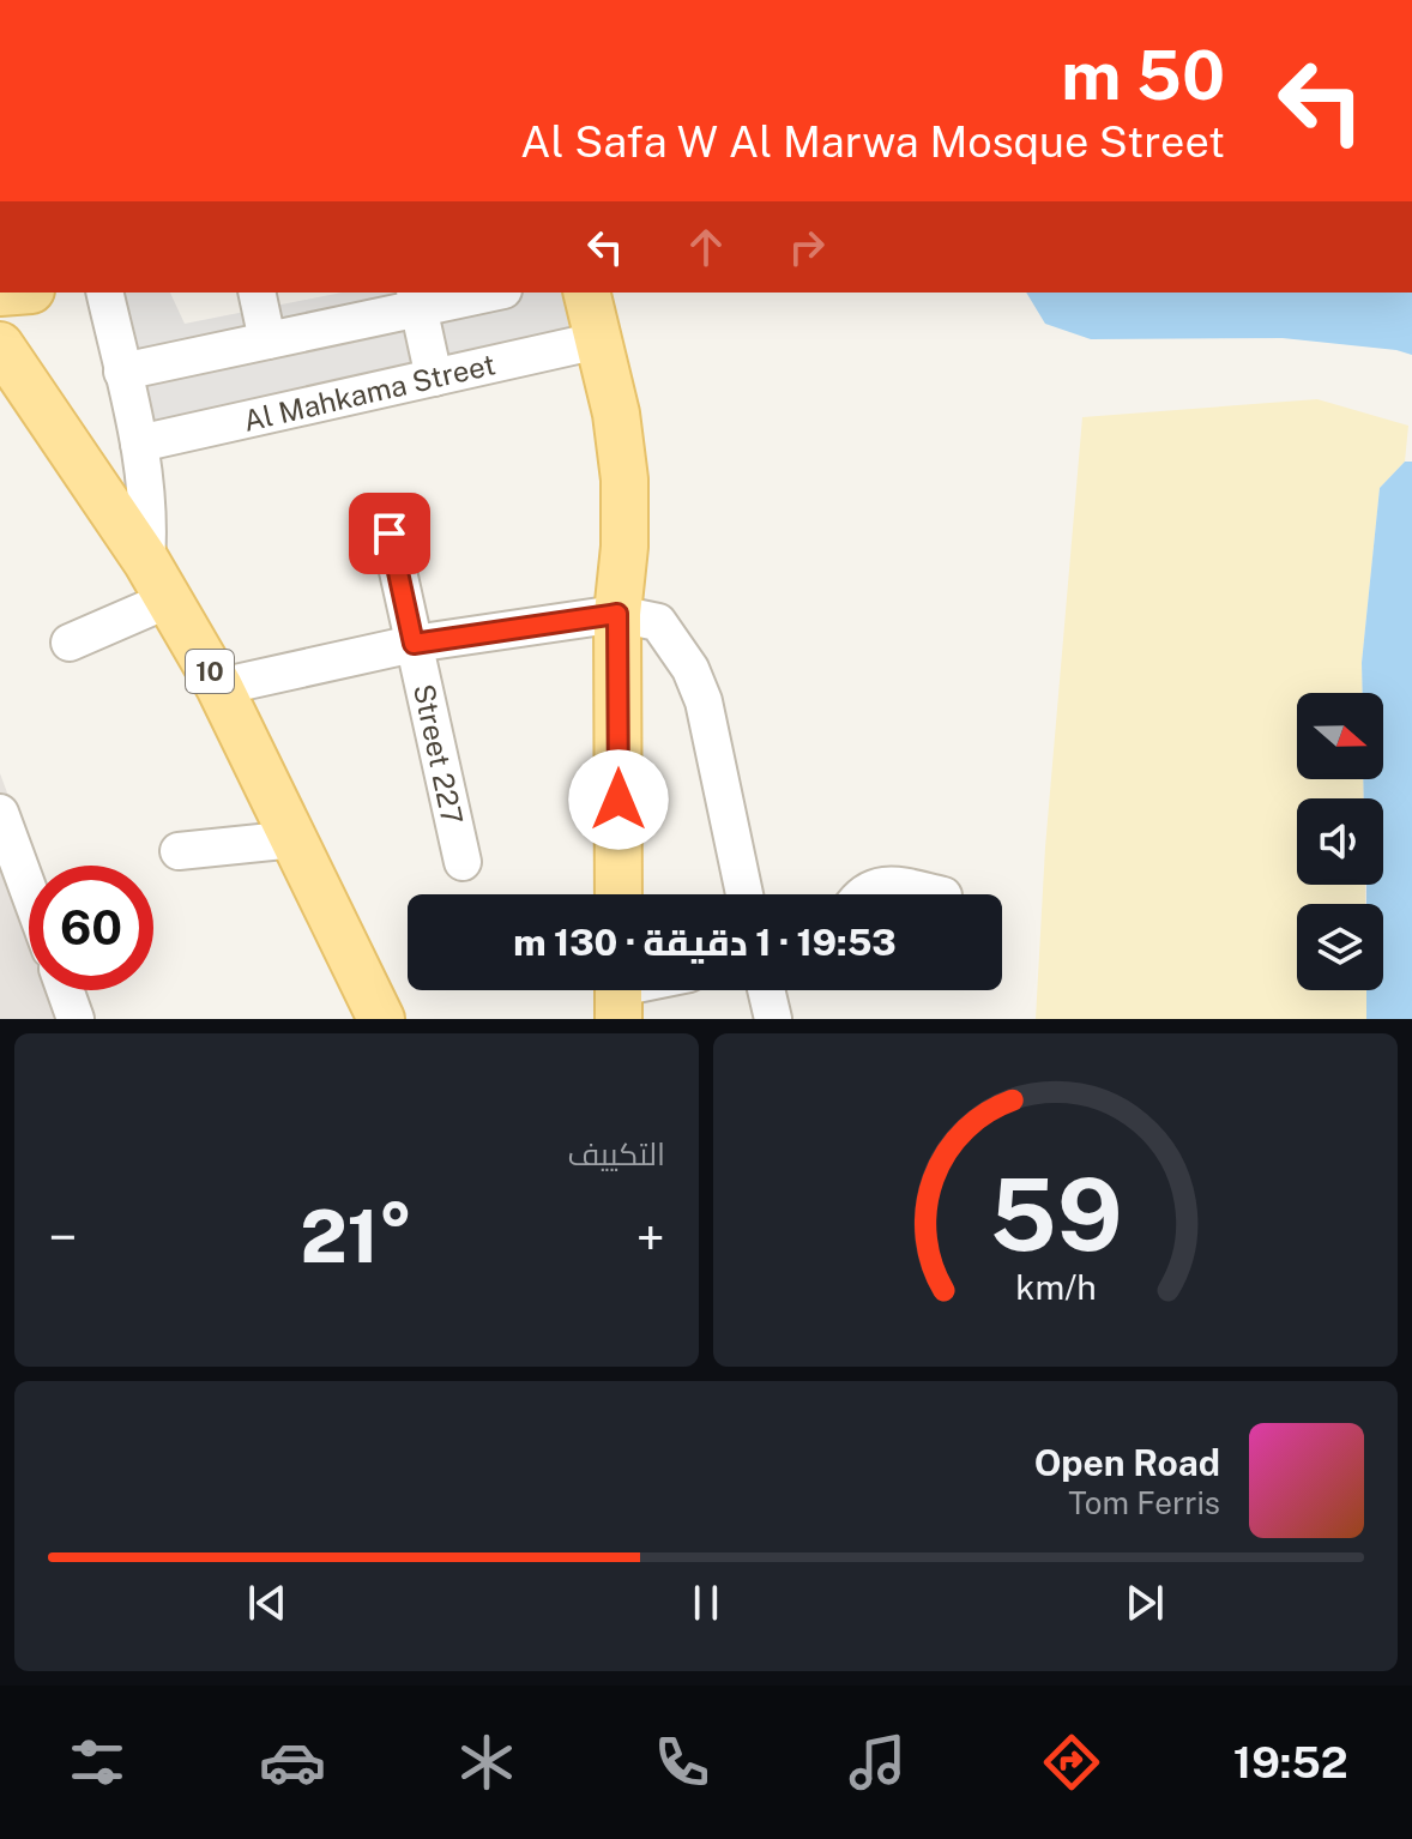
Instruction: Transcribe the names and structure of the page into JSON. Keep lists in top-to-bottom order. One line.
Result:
{"streets":{"main road":["10"],"street":["Al Mahkama Street","Street 227"]},"north":"right","page":{"turn":["50 m","Al Safa W Al Marwa Mosque Street"],"limit":"60","trip":"19:53 · 1 دقيقة · 130 m","tile":"التكييف","heat":["−","21°","+"],"song":["Open Road","Tom Ferris"],"tabs":"19:52","gauge":["59","km/h"]}}
